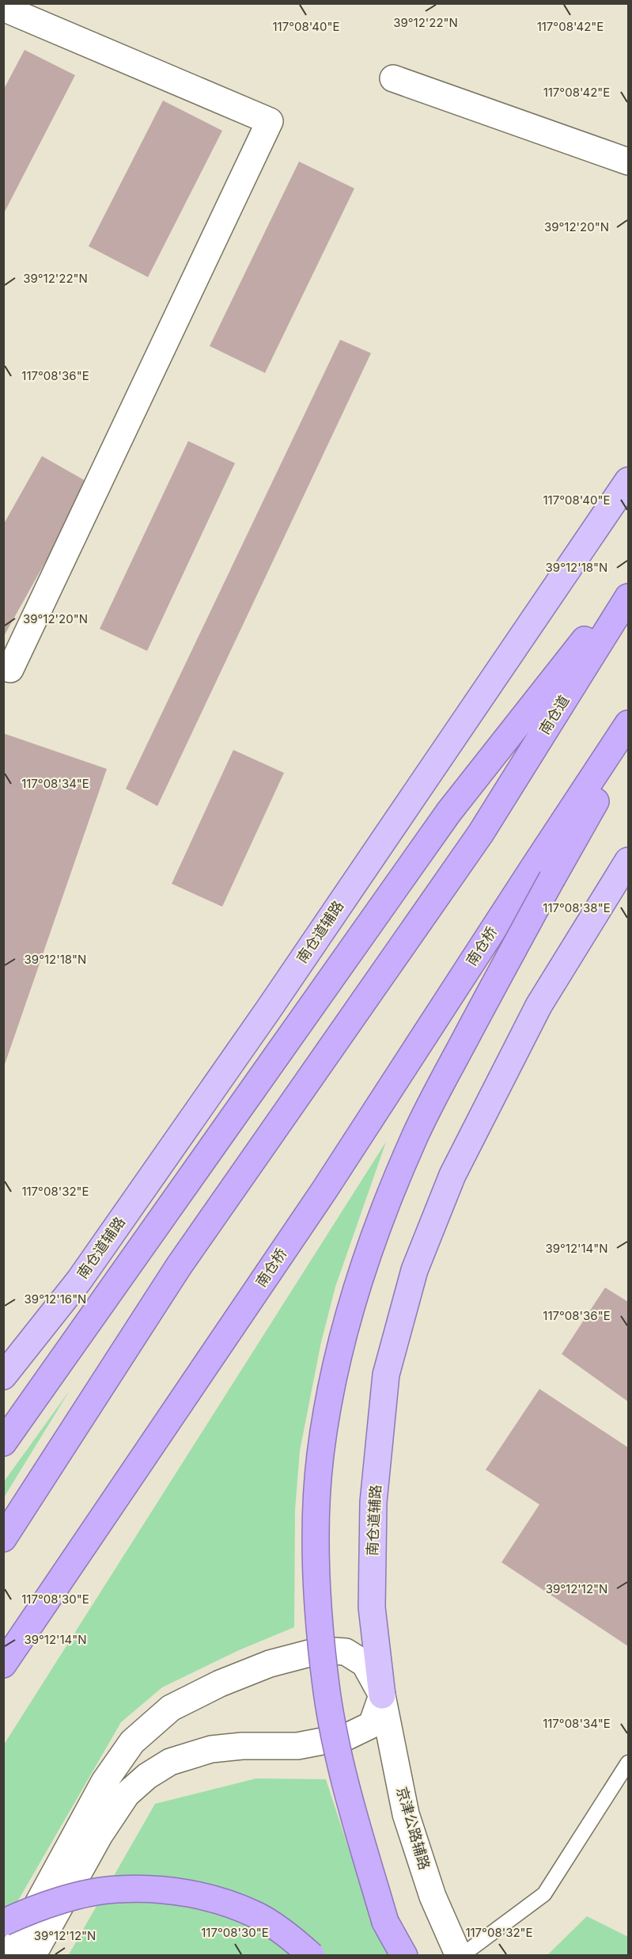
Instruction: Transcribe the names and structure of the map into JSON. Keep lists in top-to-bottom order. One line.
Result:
{"streets":{"highway":["南仓道","南仓桥"],"main road":["南仓道辅路"],"street":["京津公路辅路"]},"crossings":[["南仓道辅路","京津公路辅路"]],"coordinates":["39°12'22\"N","117°08'40\"E","117°08'42\"E","39°12'20\"N","117°08'36\"E","39°12'18\"N","117°08'34\"E","117°08'38\"E","117°08'32\"E","39°12'14\"N","39°12'16\"N","39°12'12\"N","117°08'30\"E"]}
